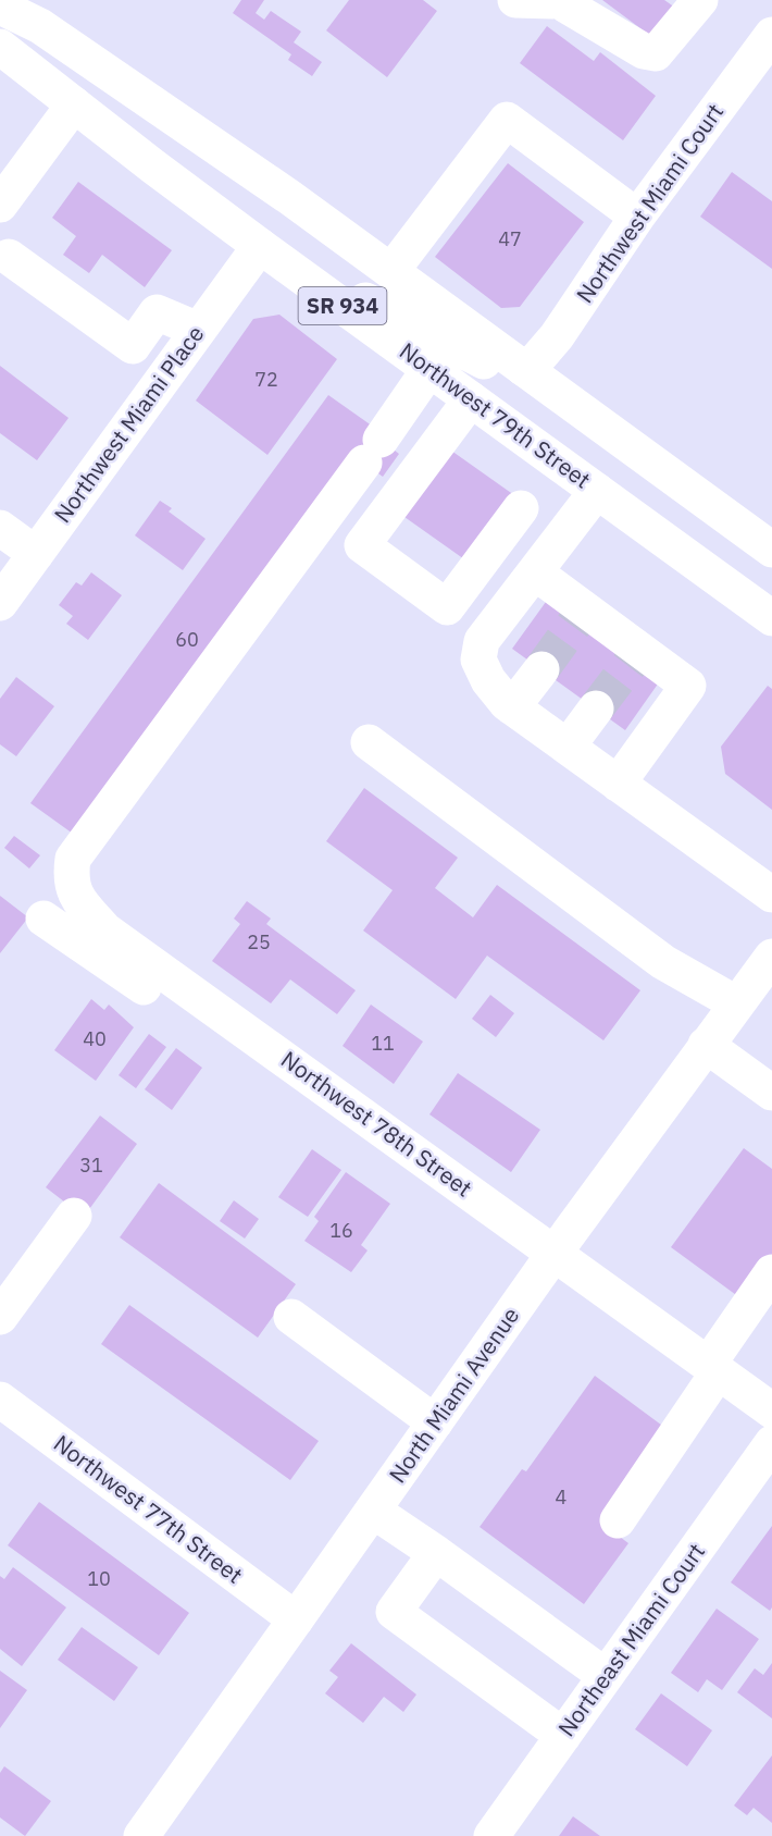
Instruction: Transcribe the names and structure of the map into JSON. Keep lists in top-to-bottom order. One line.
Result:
{"streets":{"main road":["Northwest Miami Court","SR 934","Northwest 79th Street","Northwest Miami Place","Northwest 78th Street","North Miami Avenue","Northwest 77th Street","Northeast Miami Court"]},"crossings":[["Northwest 79th Street","Northwest Miami Place"],["Northwest 79th Street","Northwest 78th Street"],["Northwest 78th Street","North Miami Avenue"],["North Miami Avenue","Northwest 77th Street"]],"house_numbers":["47","72","60","25","40","11","31","16","4","10"]}
